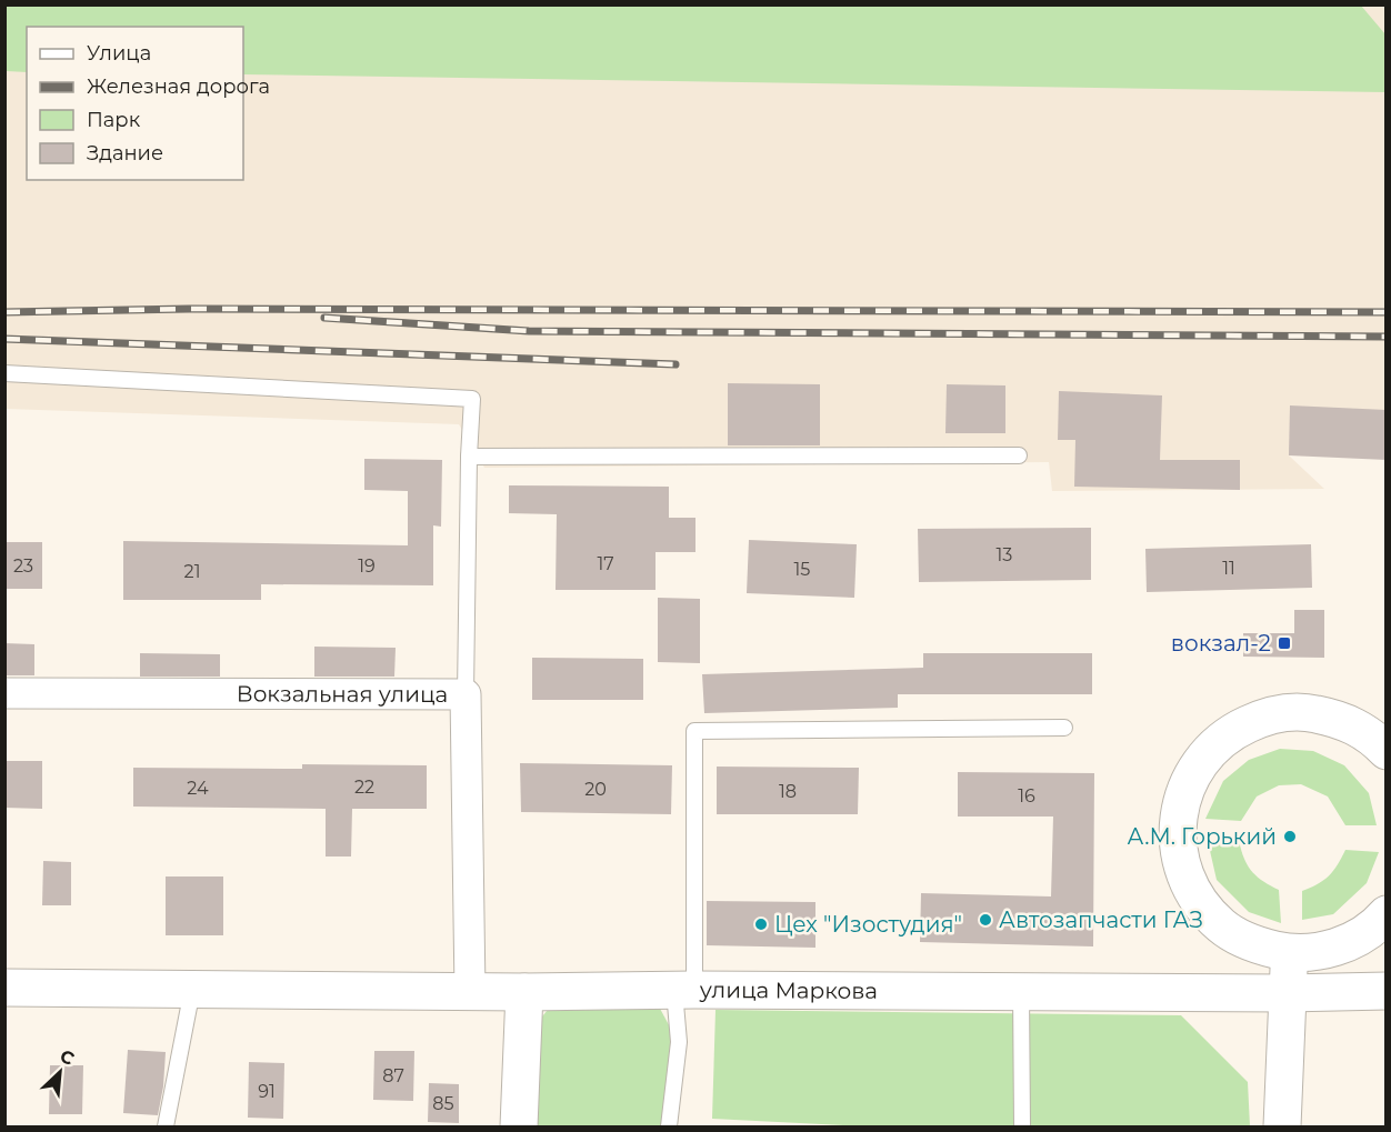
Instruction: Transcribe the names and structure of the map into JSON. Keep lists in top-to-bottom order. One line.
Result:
{"streets":{"main road":["улица Маркова"],"street":["Вокзальная улица"]},"crossings":[["Вокзальная улица","улица Маркова"]],"places":{"transit":["вокзал-2"],"other":["А.М. Горький","Автозапчасти ГАЗ","Цех \"Изостудия\""]},"house_numbers":["13","17","23","19","11","15","21","22","24","20","18","16","87","91","85"],"legend":["Улица","Железная дорога","Парк","Здание"],"north":"top right"}
